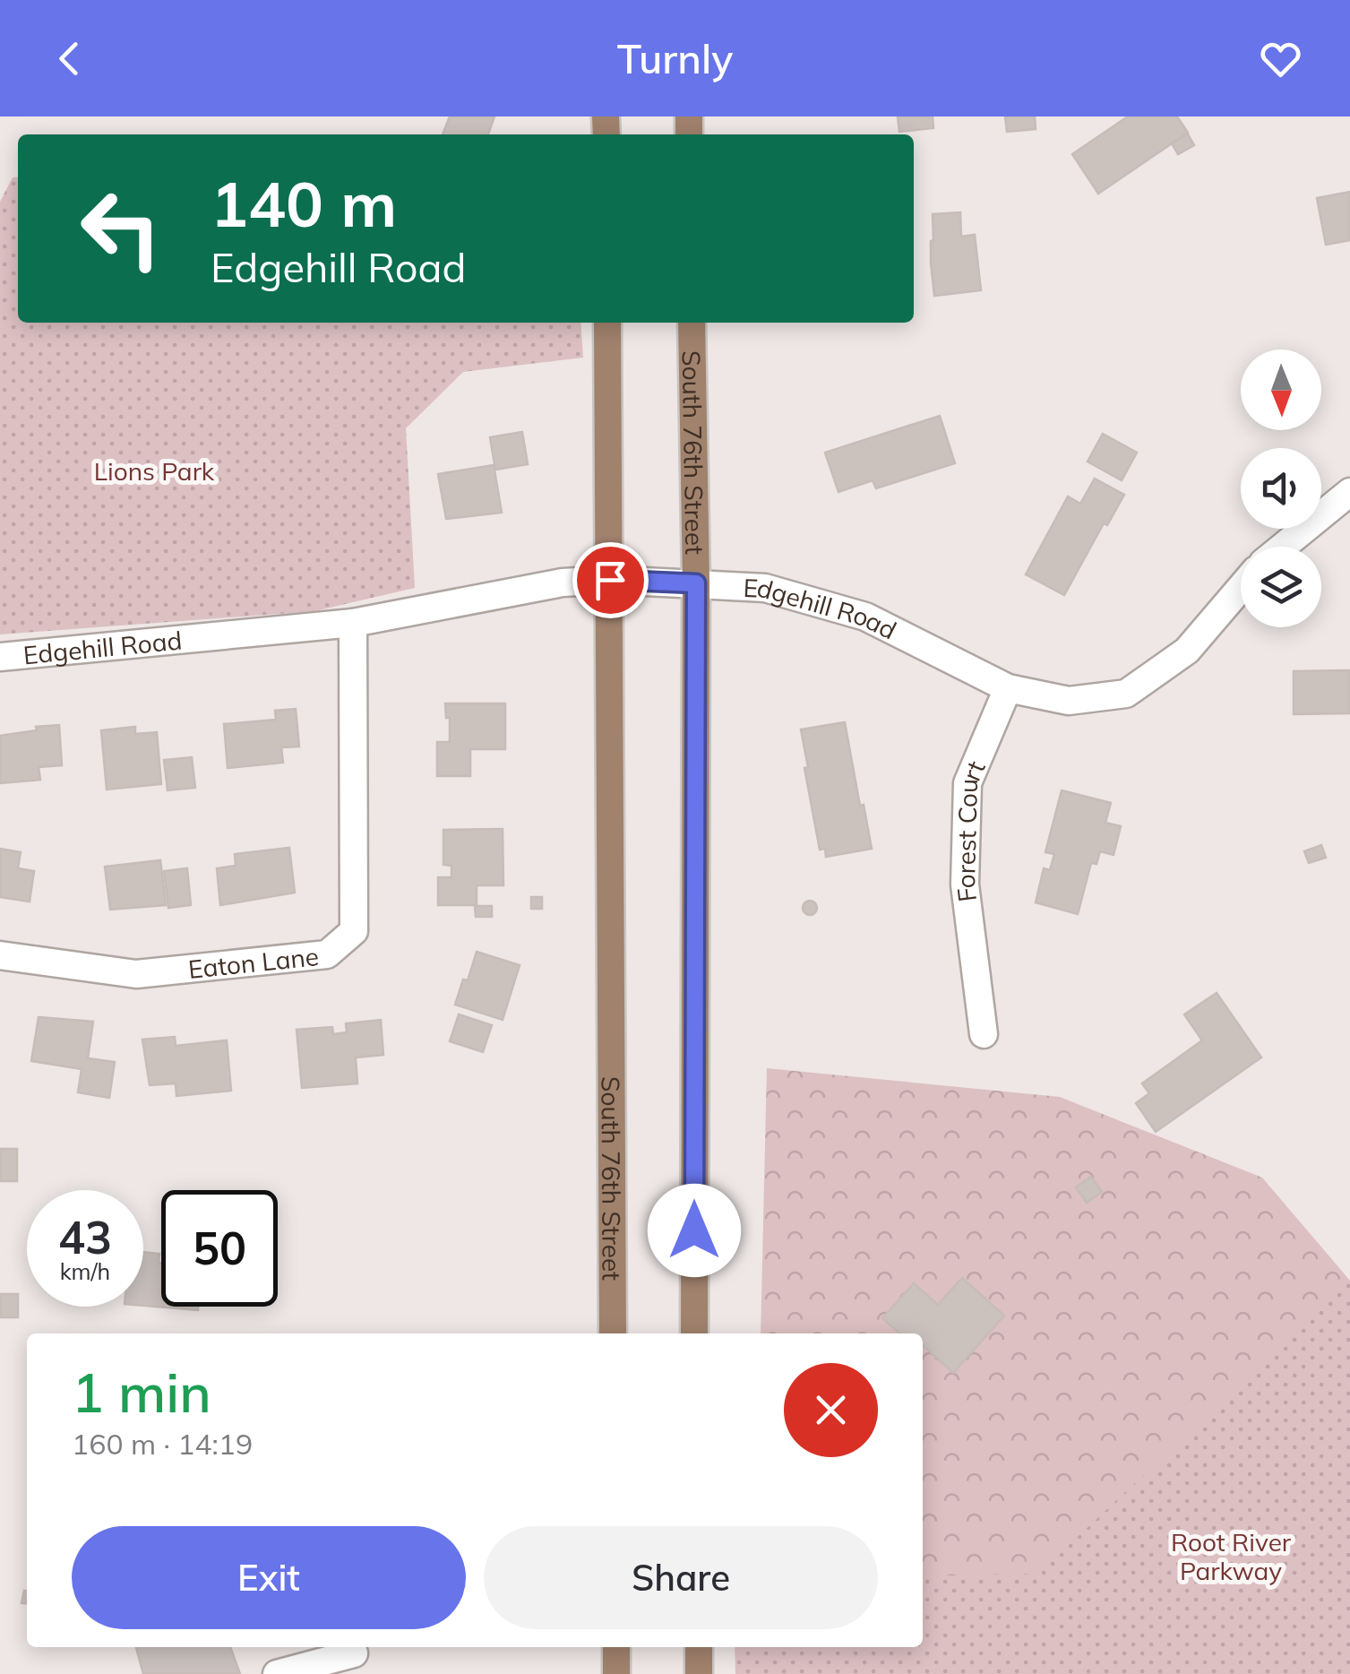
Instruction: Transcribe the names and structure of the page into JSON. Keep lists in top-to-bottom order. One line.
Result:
{"streets":{"main road":["South 76th Street"],"street":["Edgehill Road","Forest Court","Eaton Lane"]},"crossings":[["South 76th Street","Edgehill Road"],["Edgehill Road","Forest Court"],["Edgehill Road","Eaton Lane"]],"parks":["Lions Park","Root River Parkway"],"north":"bottom","page":{"header":"Turnly","turn":["140 m","Edgehill Road"],"speed":"43 km/h","limit":"50","heading":["1 min","160 m · 14:19"],"buttons":["Exit","Share"]}}
